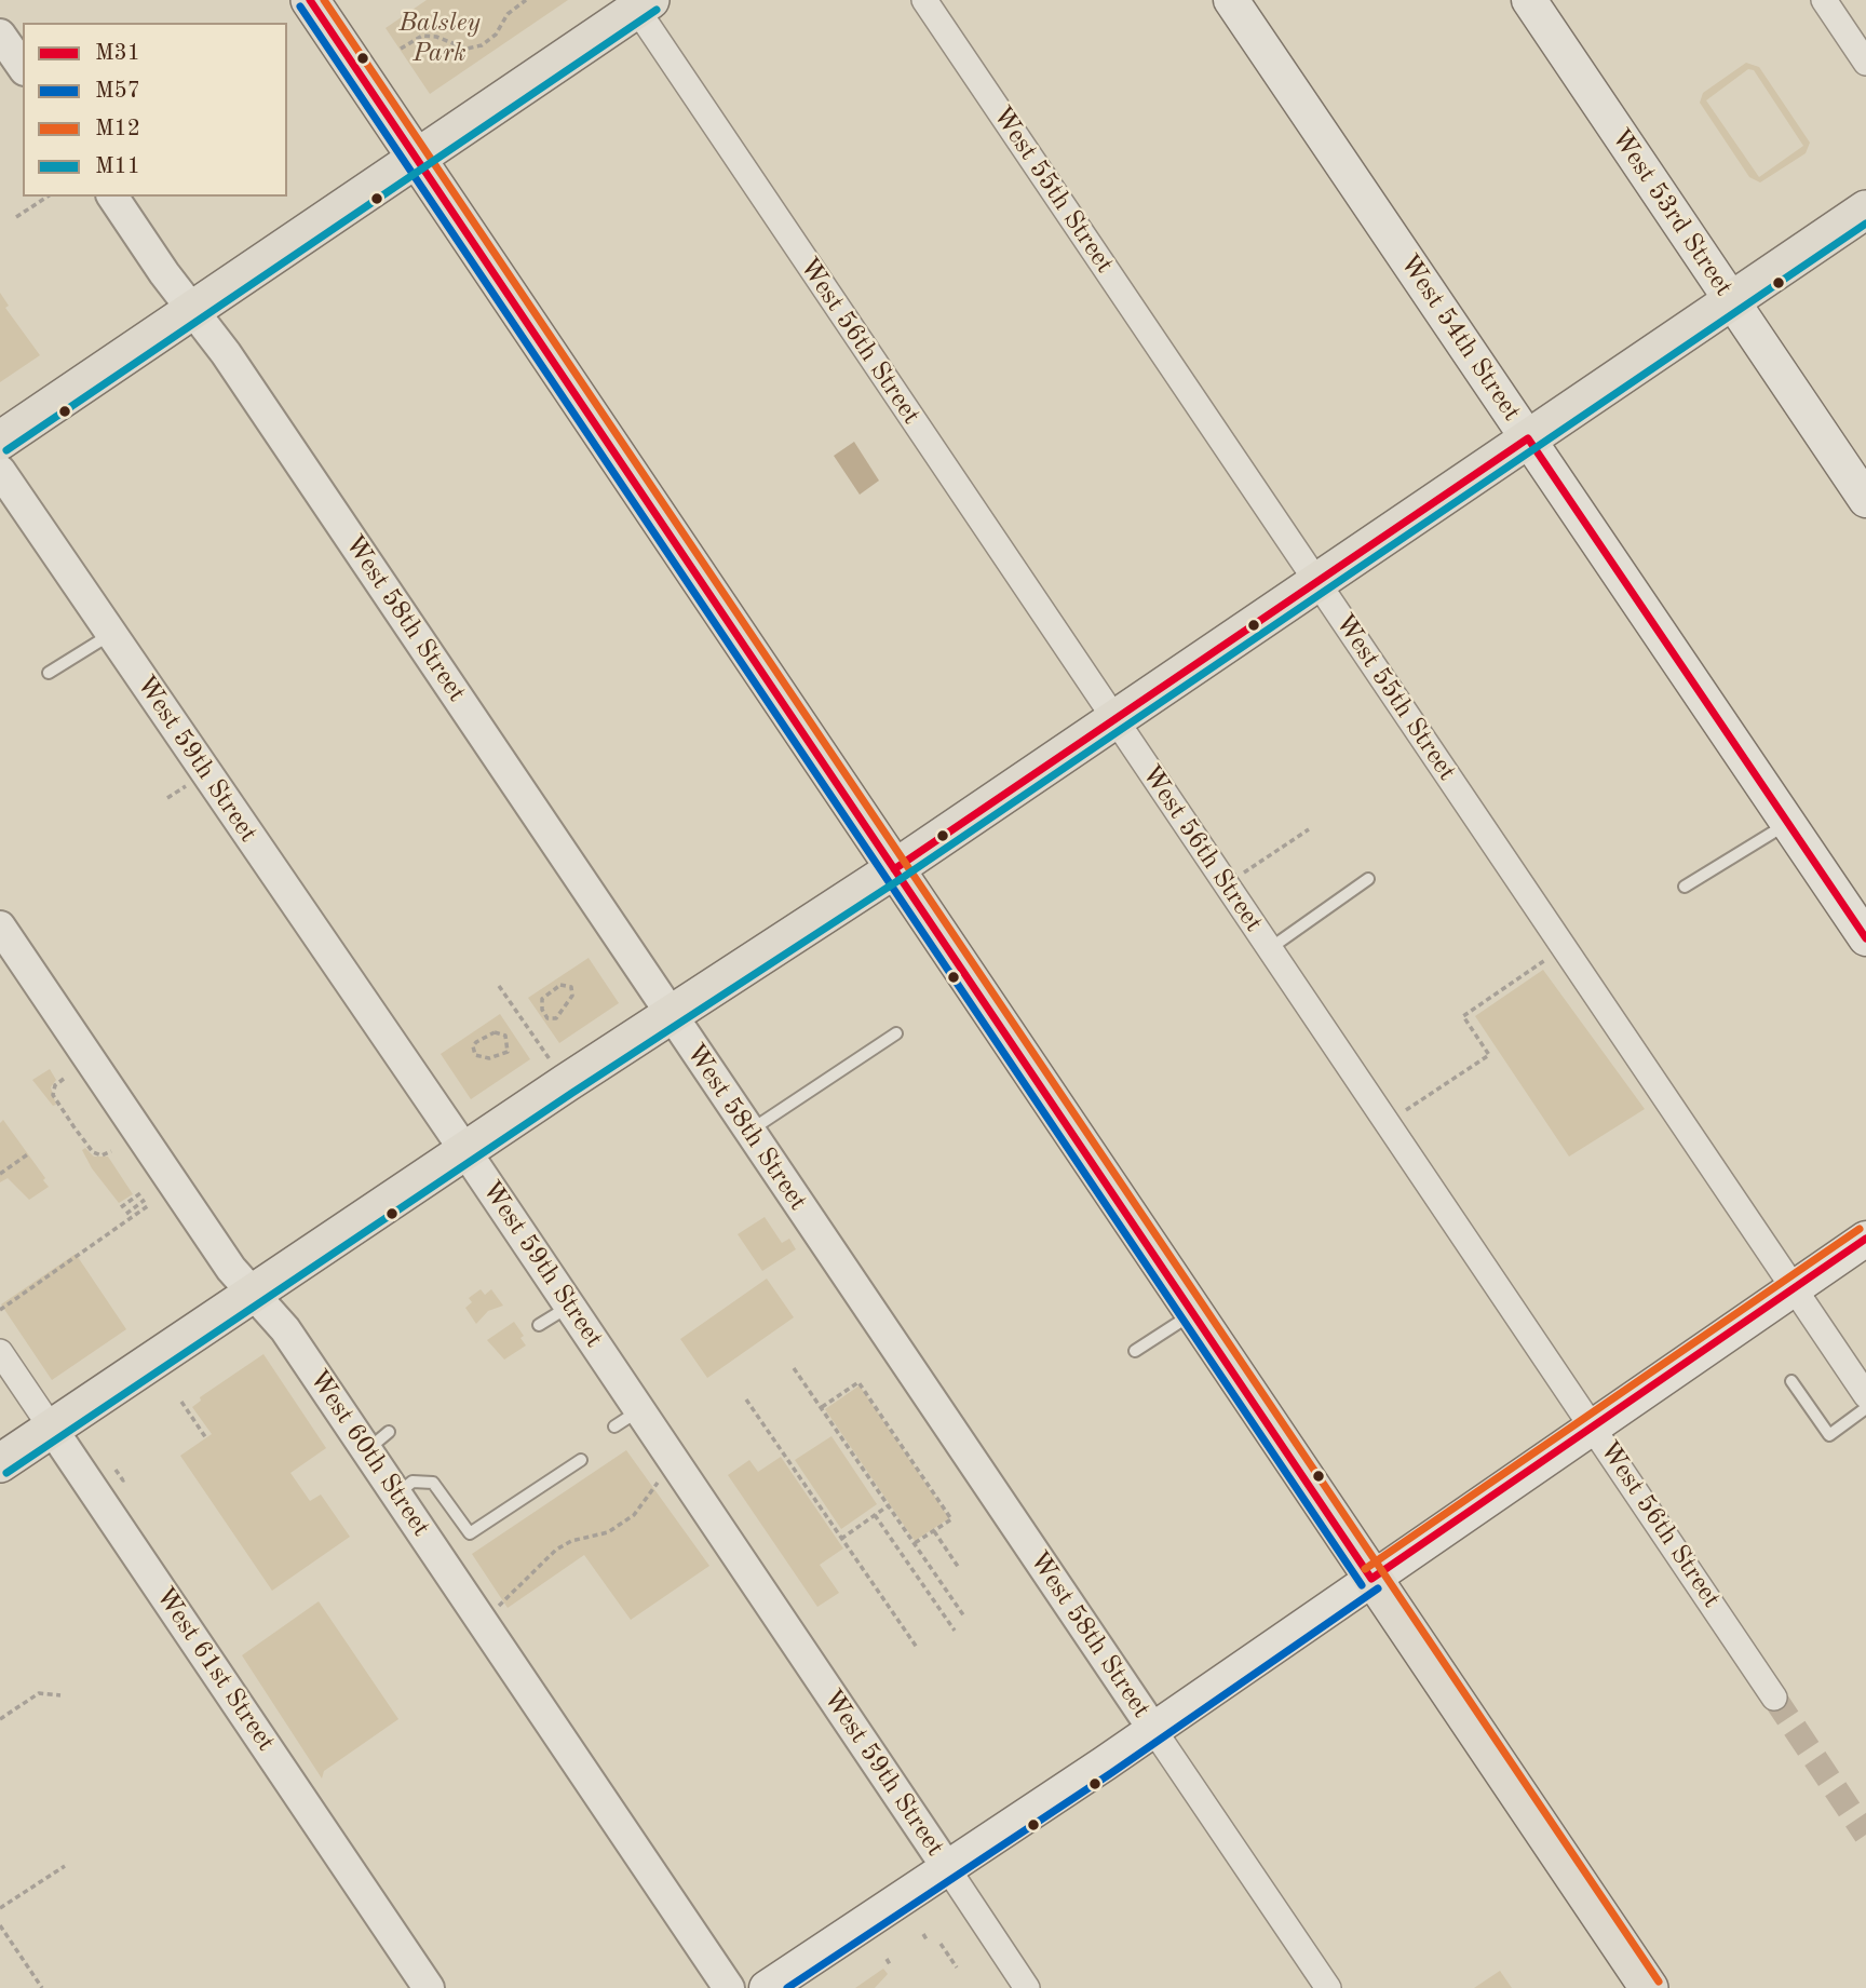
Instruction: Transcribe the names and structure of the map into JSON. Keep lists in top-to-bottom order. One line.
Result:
{"streets":{"main road":["West 53rd Street","West 54th Street"],"street":["West 55th Street","West 56th Street","West 58th Street","West 59th Street","West 60th Street","West 61st Street"]},"parks":["Balsley Park"],"lines":["transit line M31","transit line M12","transit line M57","transit line M11"],"legend":["M31","M57","M12","M11"]}
